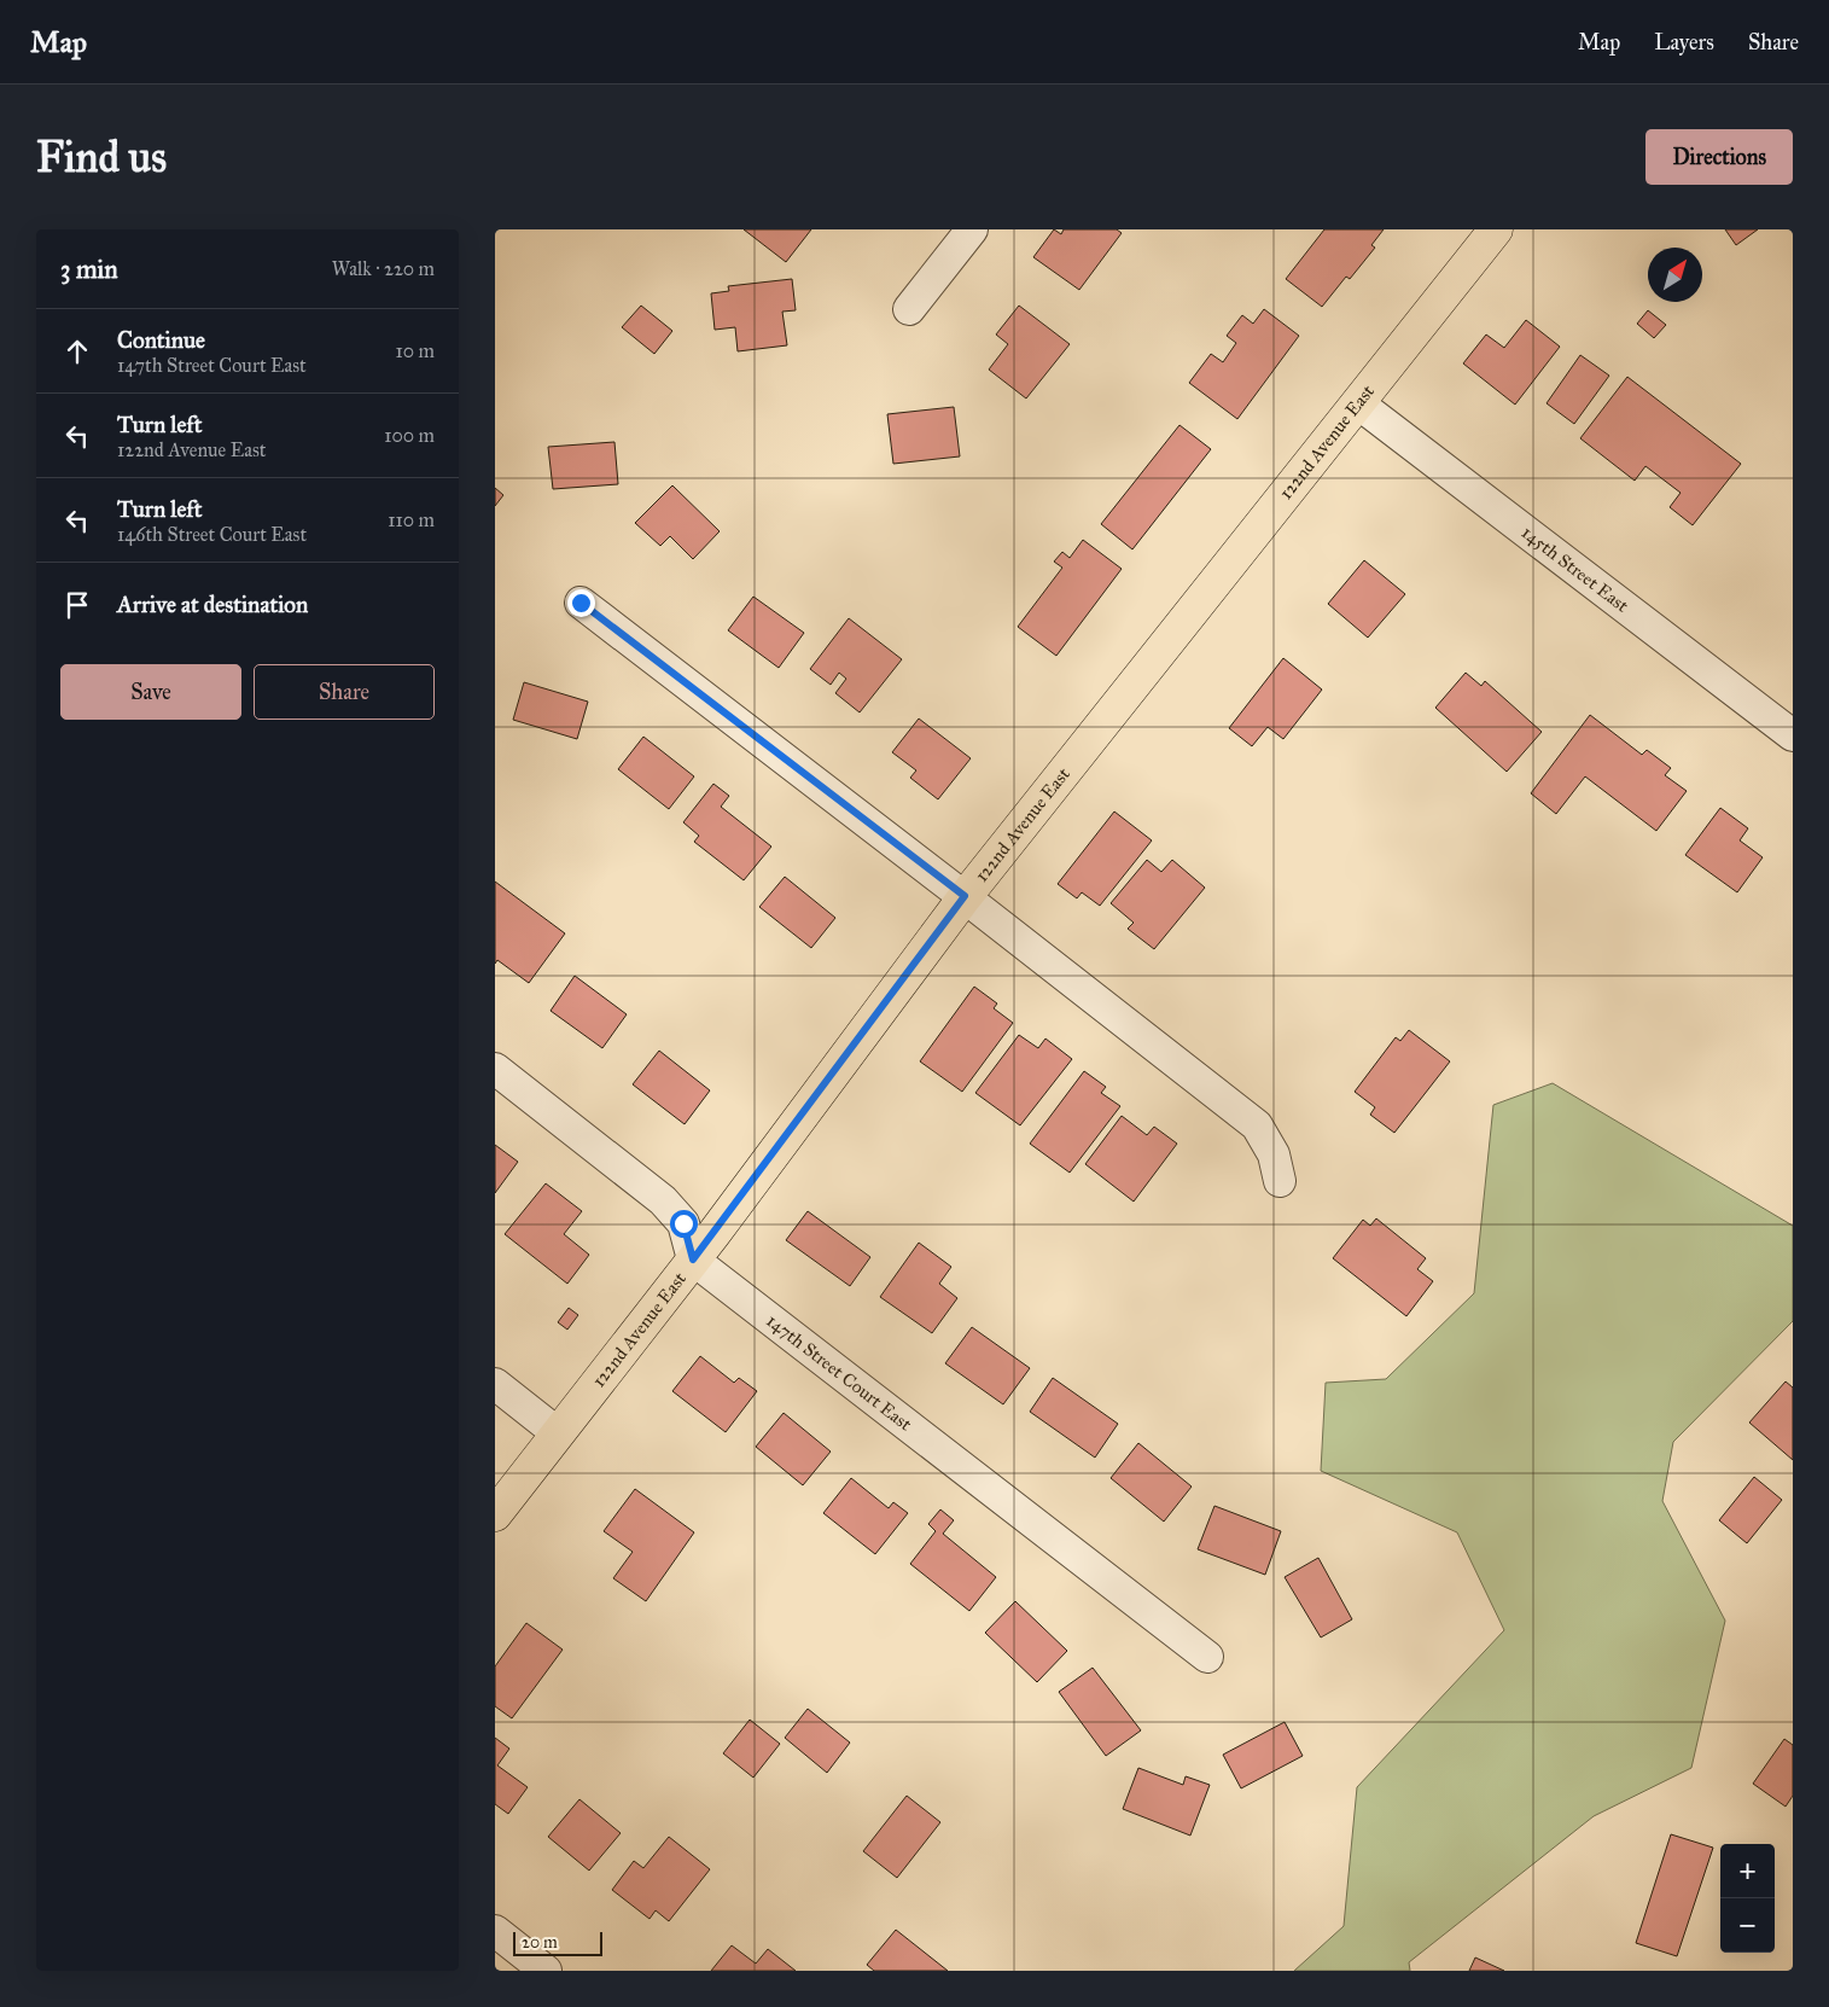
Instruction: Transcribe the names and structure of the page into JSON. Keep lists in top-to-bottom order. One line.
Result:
{"streets":{"main road":["122nd Avenue East"],"street":["145th Street East","147th Street Court East"]},"crossings":[["122nd Avenue East","145th Street East"],["122nd Avenue East","147th Street Court East"]],"scale_bar":"20 m","north":"top right","page":{"header":"Map","nav":["Map","Layers","Share"],"buttons":["Directions",["Save","Share"]],"title":"Find us","heading":["3 min","Walk · 220 m"],"list":[["Continue","147th Street Court East","10 m"],["Turn left","122nd Avenue East","100 m"],["Turn left","146th Street Court East","110 m"],"Arrive at destination"],"map_buttons":["+","−"],"scale":"20 m"}}
